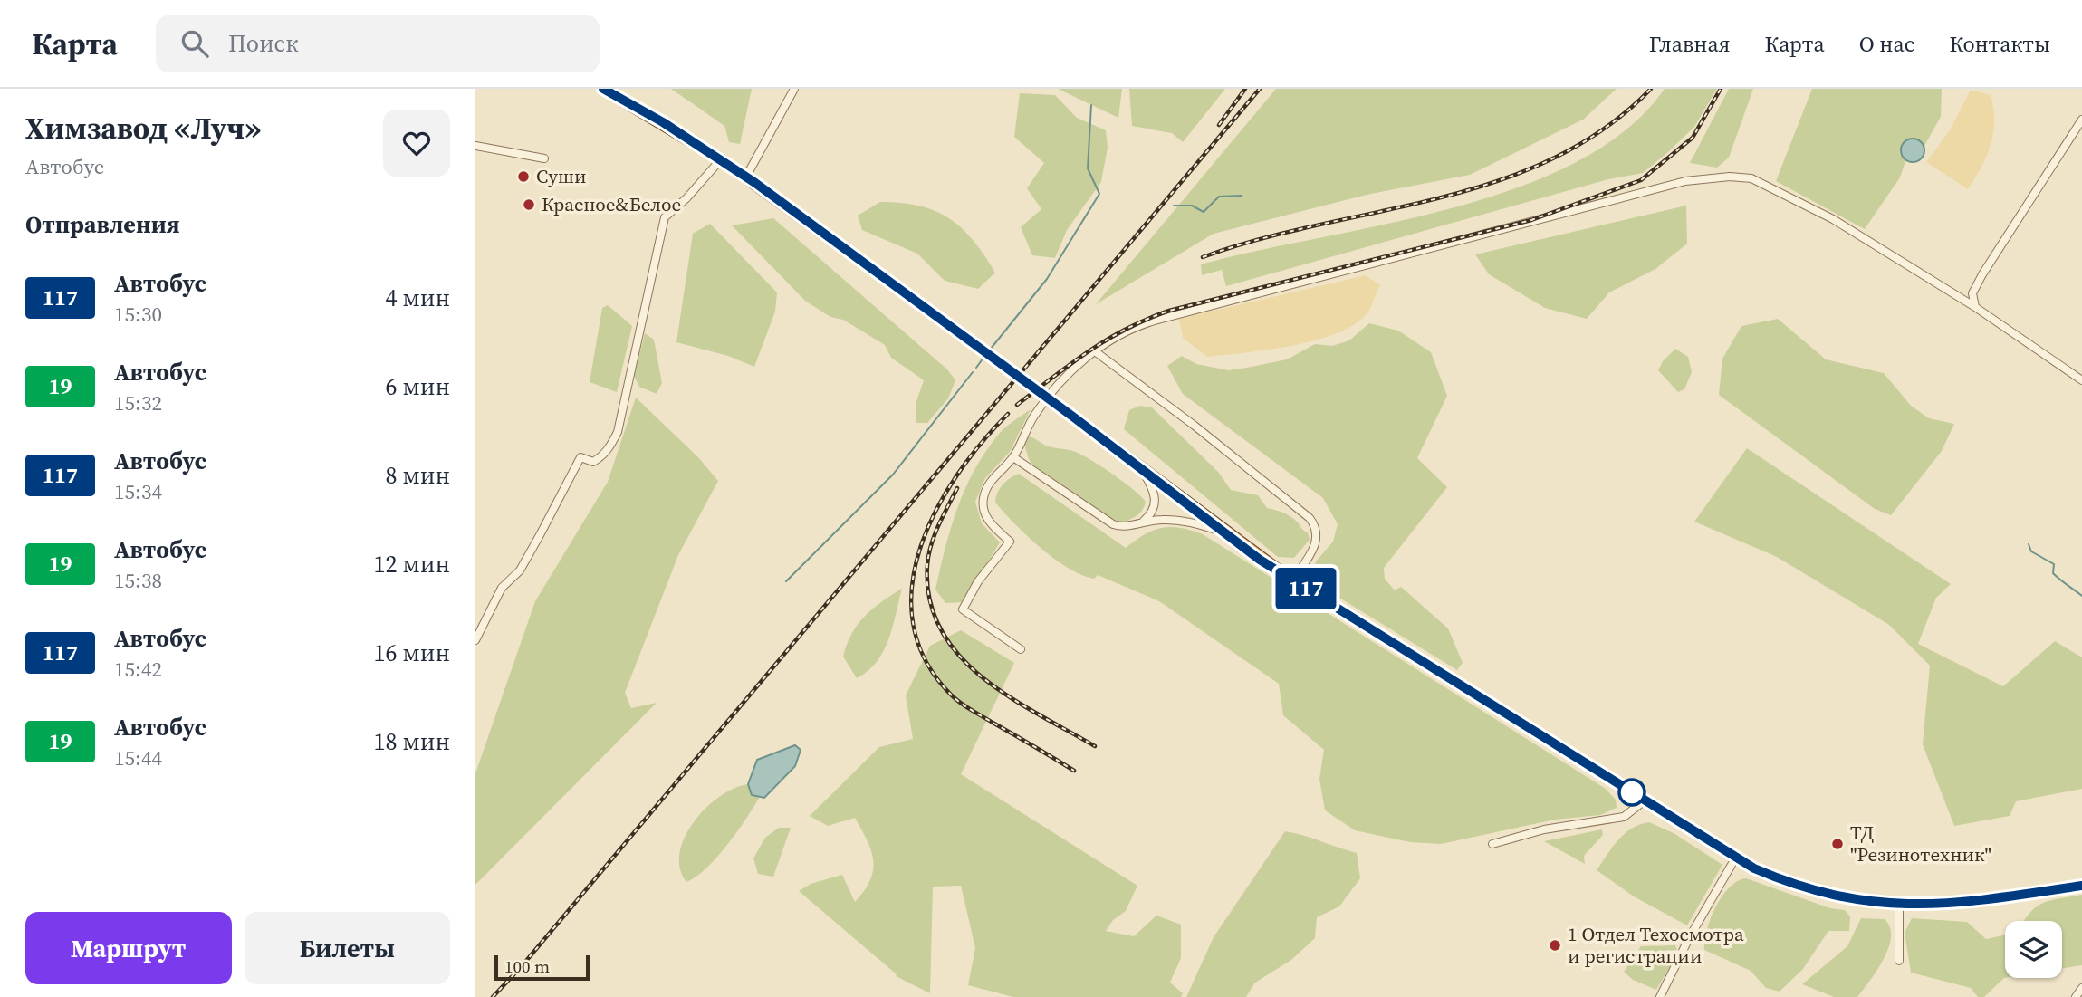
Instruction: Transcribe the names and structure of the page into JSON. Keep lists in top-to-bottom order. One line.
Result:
{"places":["Суши","Красное&Белое","ТД \"Резинотехник\"","1 Отдел Техосмотра и регистрации"],"lines":["bus line 117"],"scale_bar":"100 m","page":{"header":"Карта","search":"Поиск","nav":["Главная","Карта","О нас","Контакты"],"heading":[["Химзавод «Луч»","Автобус"],"Отправления"],"on_map":"117","list":[{"mark":"117","name":"Автобус","note":"15:30","value":"4 мин"},{"mark":"19","name":"Автобус","note":"15:32","value":"6 мин"},{"mark":"117","name":"Автобус","note":"15:34","value":"8 мин"},{"mark":"19","name":"Автобус","note":"15:38","value":"12 мин"},{"mark":"117","name":"Автобус","note":"15:42","value":"16 мин"},{"mark":"19","name":"Автобус","note":"15:44","value":"18 мин"}],"buttons":["Маршрут","Билеты"],"scale":"100 m"}}
